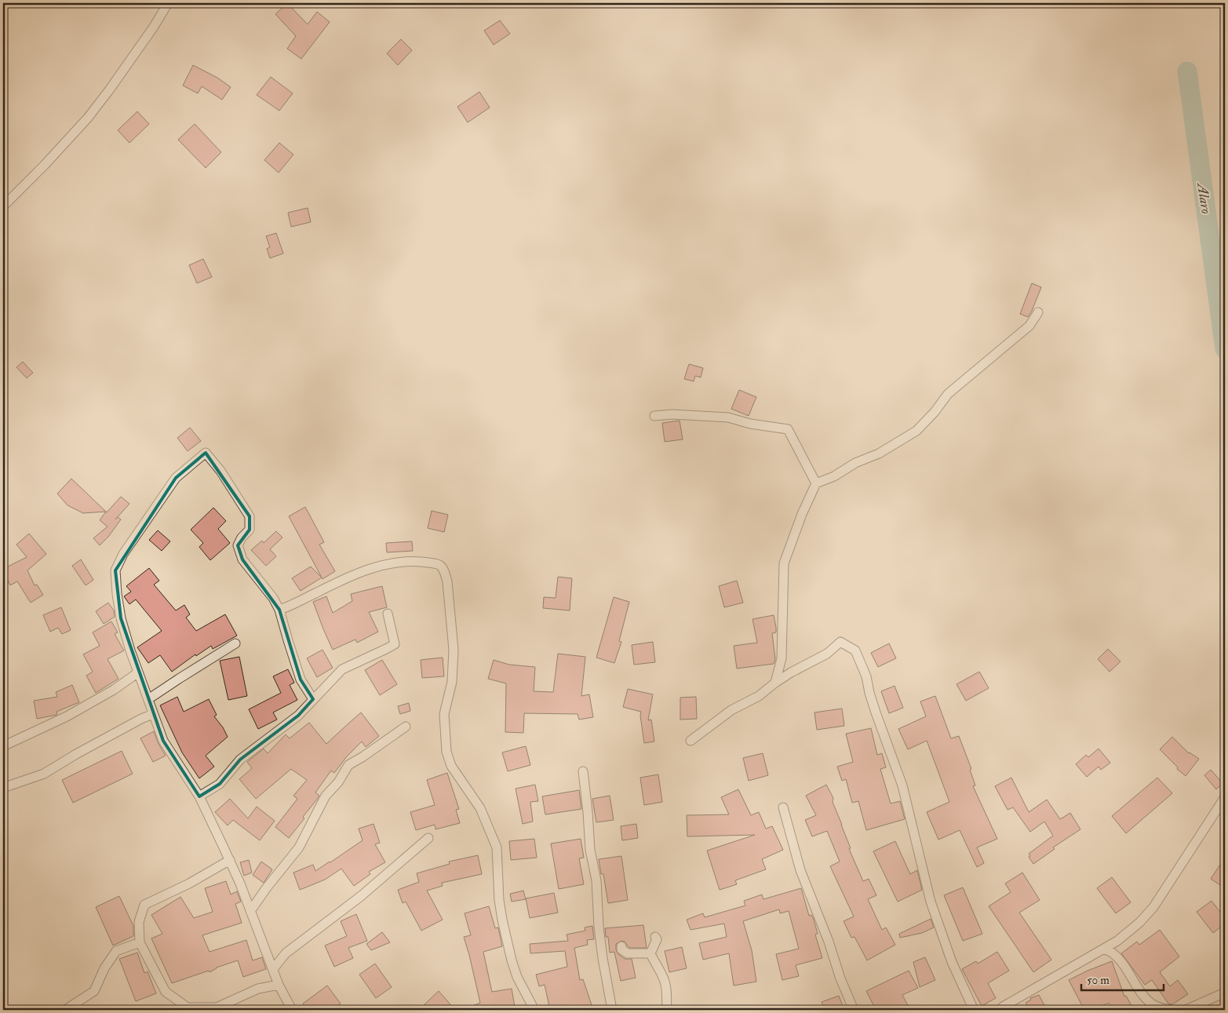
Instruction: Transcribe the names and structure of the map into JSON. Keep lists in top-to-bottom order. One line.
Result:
{"water":["Alaro"],"scale_bar":"50 m"}
